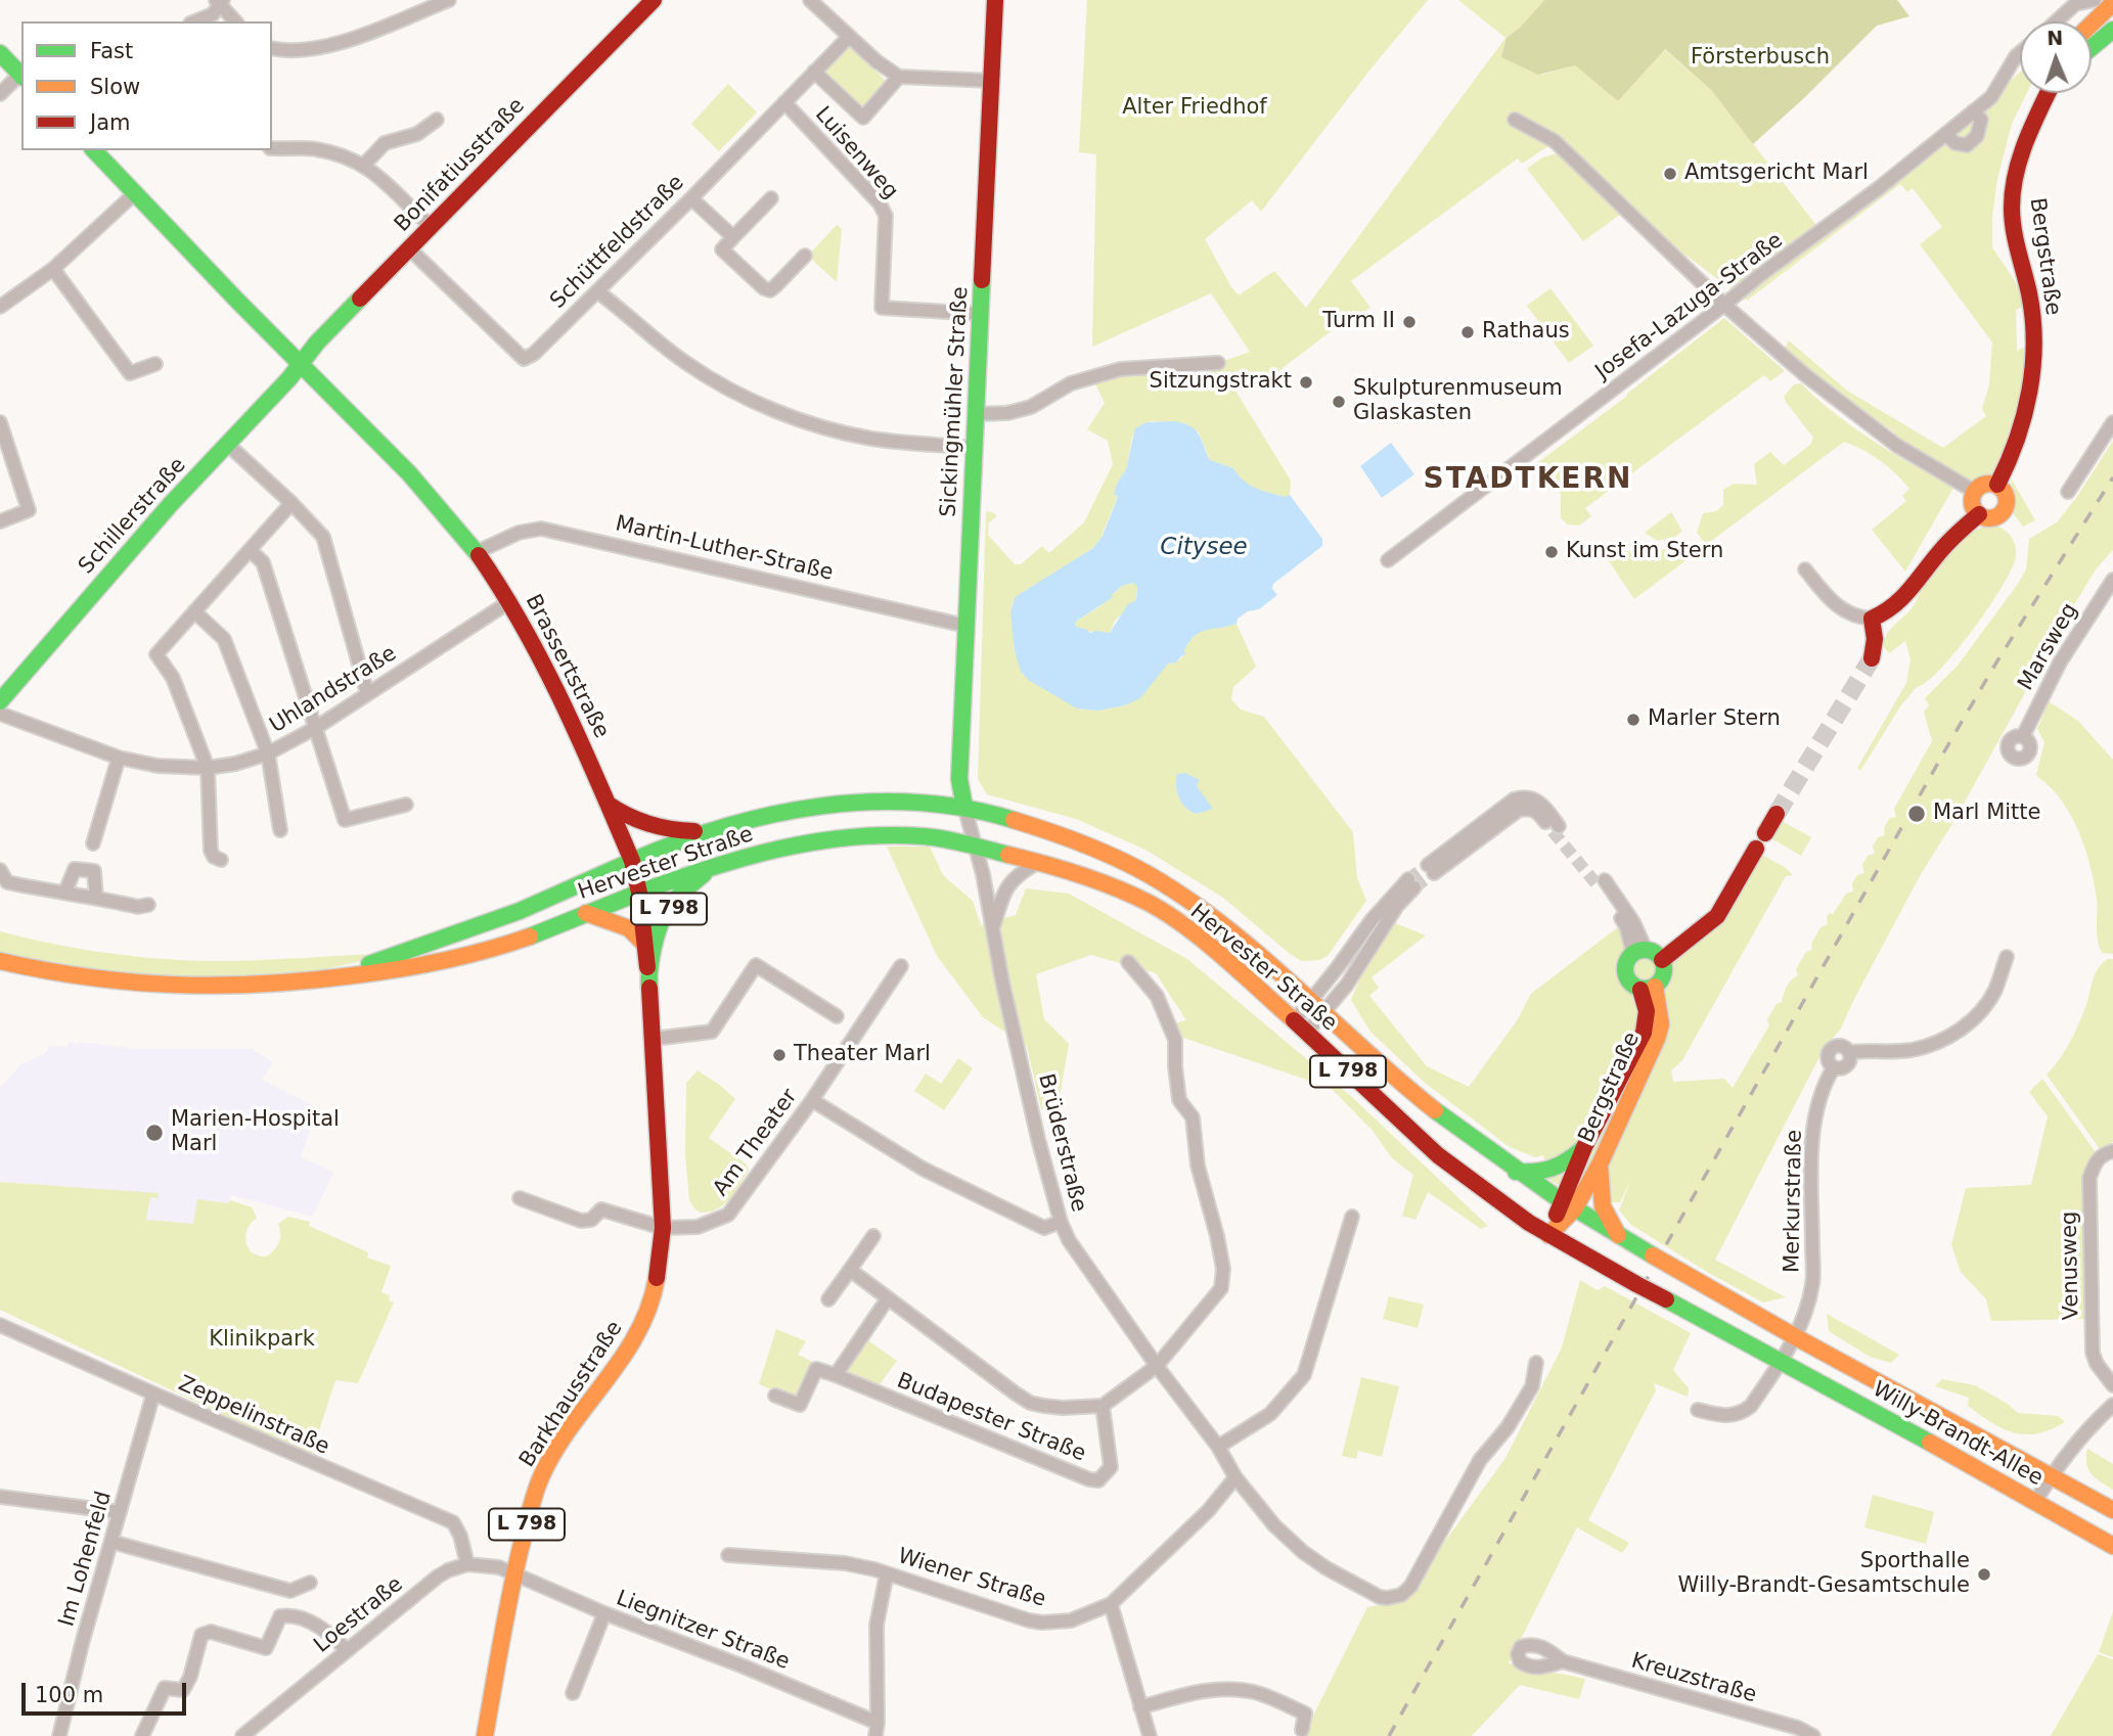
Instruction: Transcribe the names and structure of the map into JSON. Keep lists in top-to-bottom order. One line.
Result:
{"streets":{"main road":["Bonifatiusstraße","Bergstraße","Sickingmühler Straße","Schillerstraße","Brassertstraße","Hervester Straße","L 798","Barkhausstraße","Willy-Brandt-Allee"],"street":["Luisenweg","Schüttfeldstraße","Josefa-Lazuga-Straße","Martin-Luther-Straße","Marsweg","Uhlandstraße","Am Theater","Brüderstraße","Merkurstraße","Venusweg","Zeppelinstraße","Budapester Straße","Im Lohenfeld","Wiener Straße","Loestraße","Liegnitzer Straße","Kreuzstraße"]},"crossings":[["Luisenweg","Schüttfeldstraße"],["Luisenweg","Sickingmühler Straße"],["Bonifatiusstraße","Schüttfeldstraße"],["Bonifatiusstraße","Schillerstraße"],["Bonifatiusstraße","Brassertstraße"],["Bergstraße","Hervester Straße"],["Bergstraße","Willy-Brandt-Allee"],["Sickingmühler Straße","Martin-Luther-Straße"],["Sickingmühler Straße","Hervester Straße"],["Sickingmühler Straße","Brüderstraße"],["Schillerstraße","Brassertstraße"],["Martin-Luther-Straße","Brassertstraße"],["Brassertstraße","Uhlandstraße"],["Brassertstraße","Hervester Straße"],["Brassertstraße","L 798"],["Brassertstraße","Am Theater"],["Brassertstraße","Barkhausstraße"],["Hervester Straße","L 798"],["Hervester Straße","Brüderstraße"],["Hervester Straße","Willy-Brandt-Allee"],["Am Theater","Barkhausstraße"],["Brüderstraße","Wiener Straße"],["Merkurstraße","Willy-Brandt-Allee"],["Barkhausstraße","Liegnitzer Straße"],["Zeppelinstraße","Im Lohenfeld"],["Zeppelinstraße","Loestraße"]],"districts":["STADTKERN"],"water":["Citysee"],"parks":["Försterbusch","Alter Friedhof","Klinikpark"],"places":["Amtsgericht Marl","Turm II","Rathaus","Sitzungstrakt","Skulpturenmuseum Glaskasten","Kunst im Stern","Marler Stern","Marl Mitte","Theater Marl","Marien-Hospital Marl","Sporthalle Willy-Brandt-Gesamtschule"],"legend":["Fast","Slow","Jam"],"scale_bar":"100 m","north":"top"}
